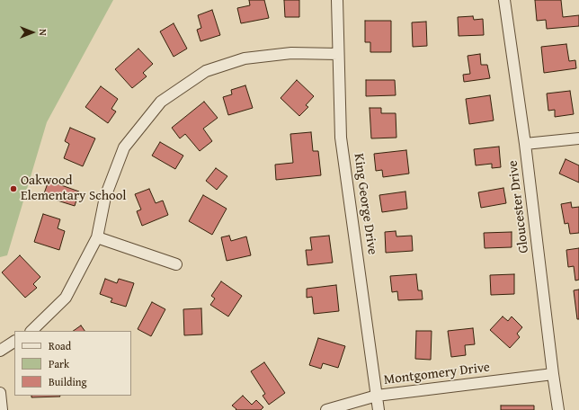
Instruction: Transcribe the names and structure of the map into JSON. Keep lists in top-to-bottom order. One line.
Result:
{"streets":{"street":["King George Drive","Gloucester Drive","Montgomery Drive"]},"crossings":[["King George Drive","Montgomery Drive"],["Gloucester Drive","Montgomery Drive"]],"places":["Oakwood Elementary School"],"legend":["Road","Park","Building"],"north":"right"}
